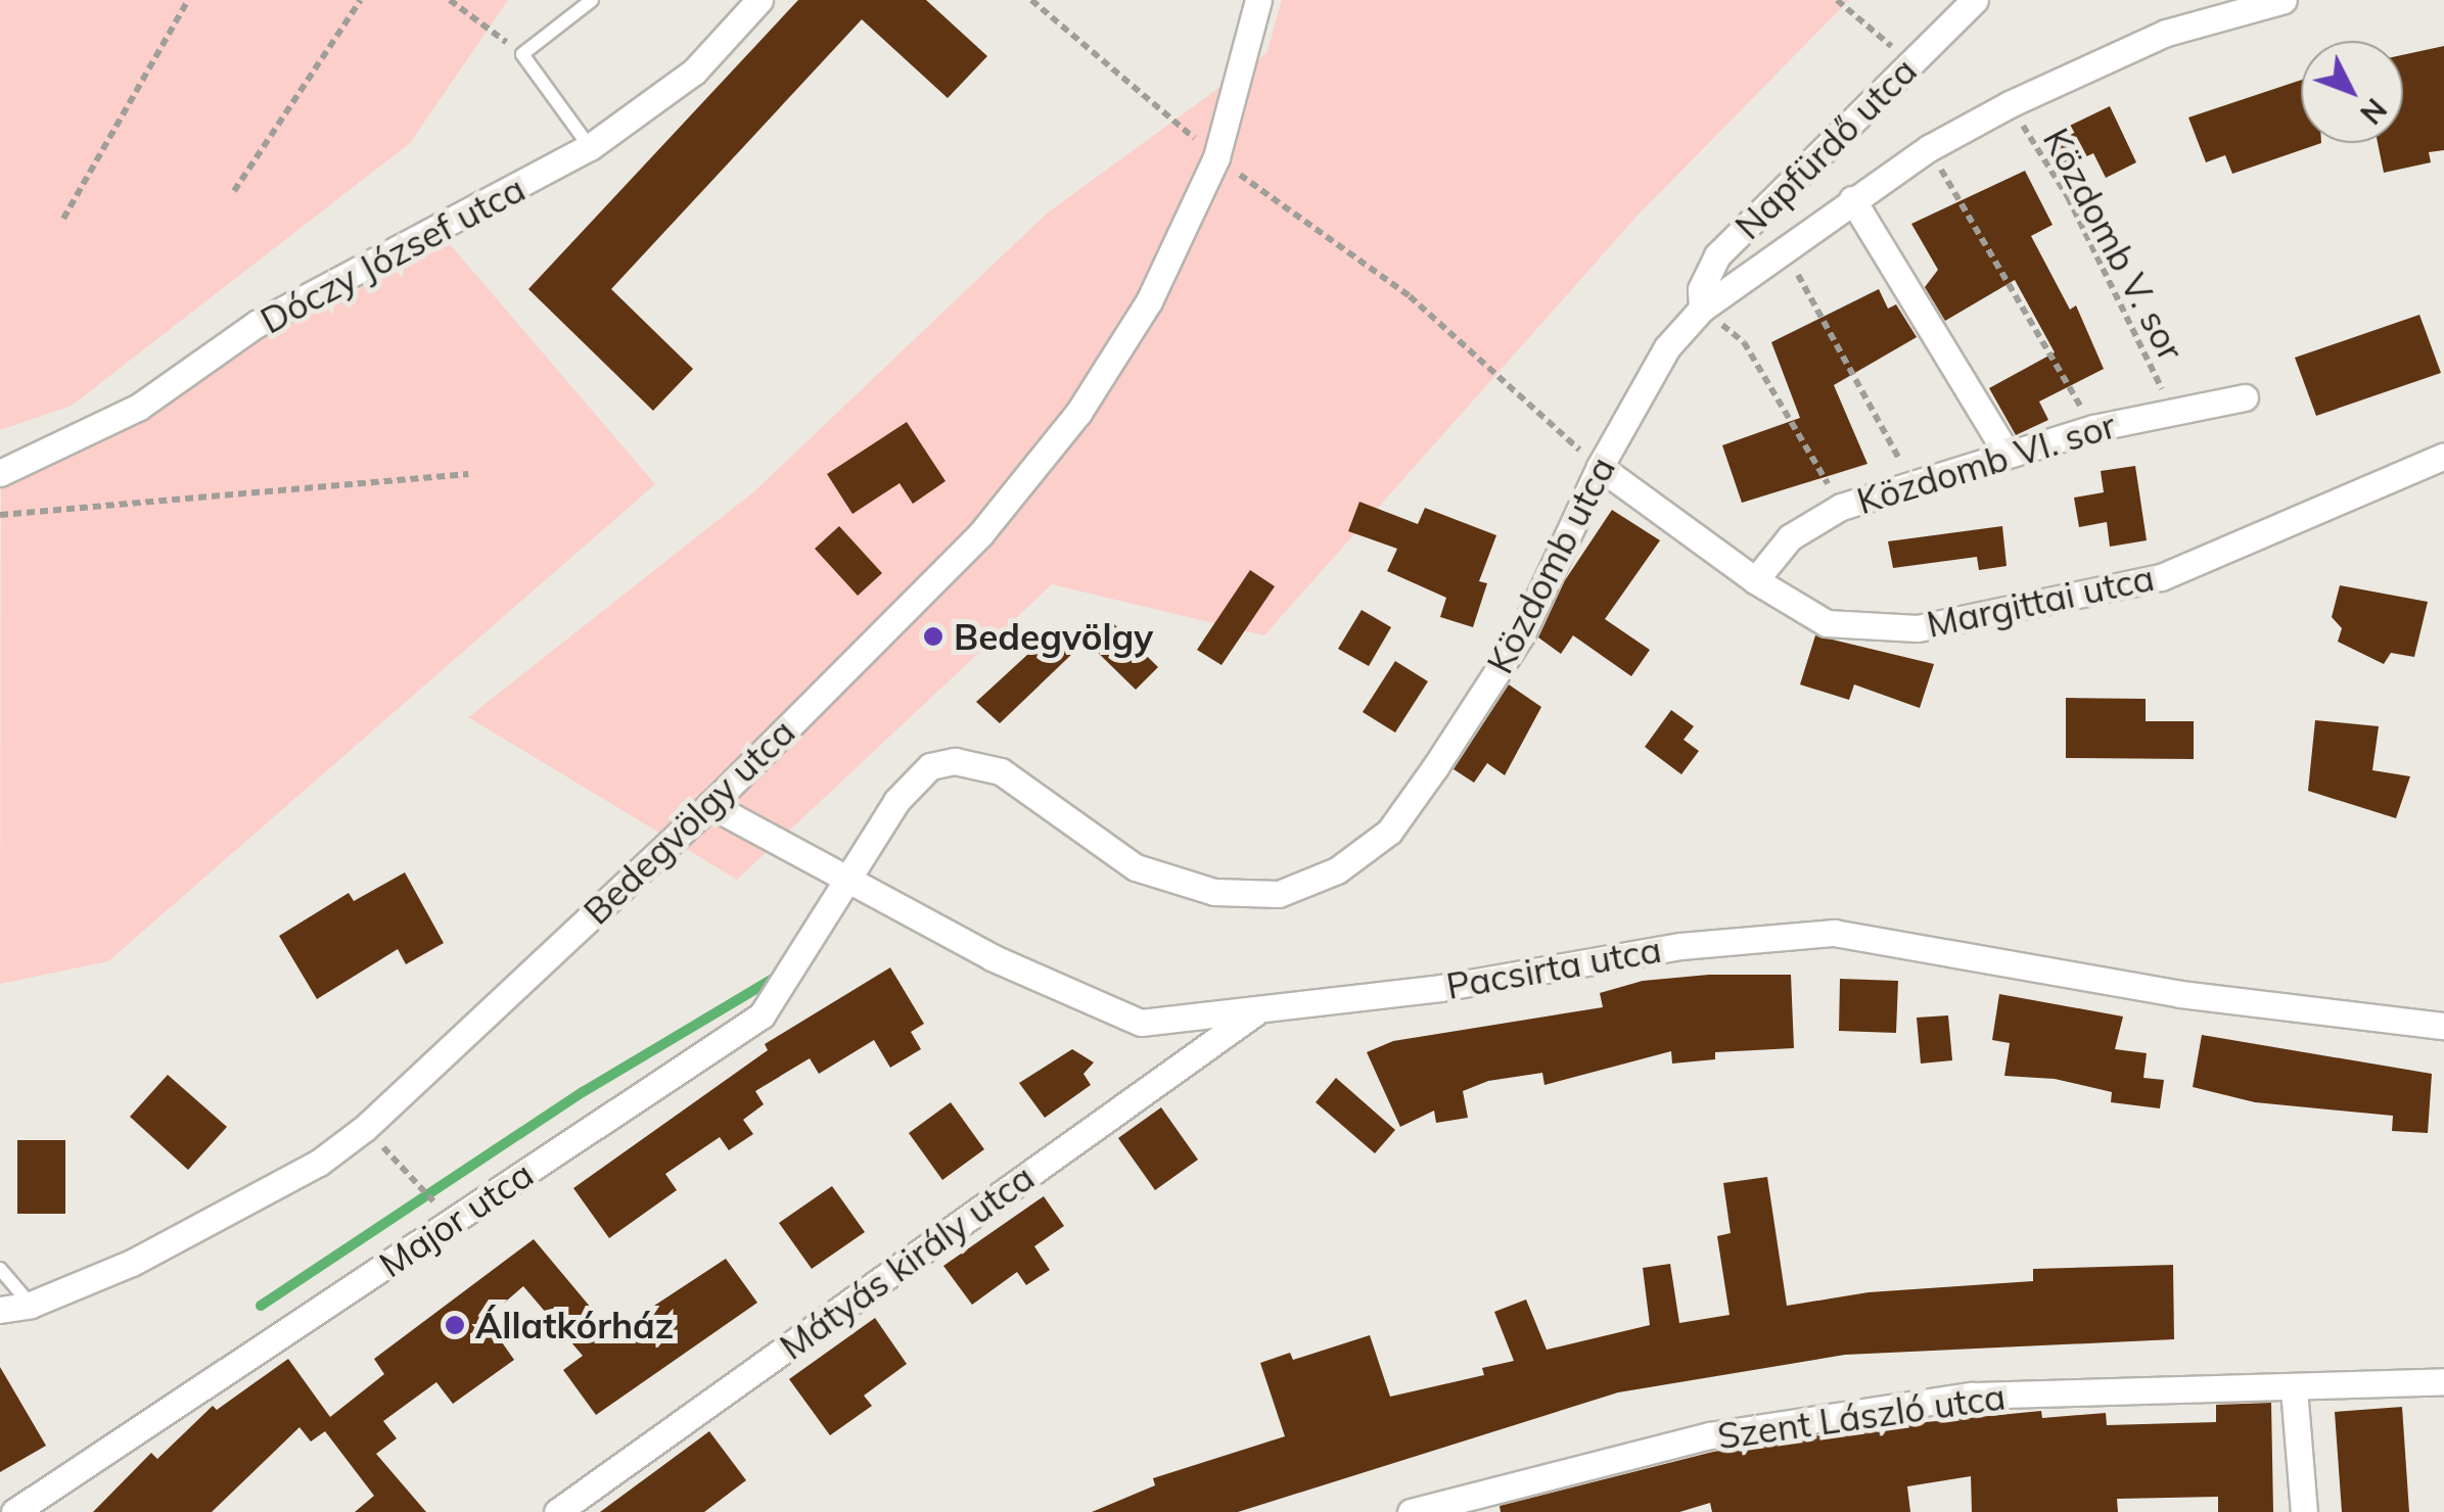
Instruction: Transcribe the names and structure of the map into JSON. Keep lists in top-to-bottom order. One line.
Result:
{"streets":{"street":["Napfürdő utca","Dóczy József utca","Közdomb VI. sor","Közdomb utca","Margittai utca","Bedegvölgy utca","Pacsirta utca","Major utca","Mátyás király utca","Szent László utca"],"path":["Közdomb V. sor"]},"crossings":[["Napfürdő utca","Közdomb utca"],["Közdomb V. sor","Közdomb VI. sor"],["Közdomb V. sor","Közdomb utca"],["Közdomb VI. sor","Margittai utca"],["Közdomb utca","Margittai utca"],["Közdomb utca","Pacsirta utca"],["Közdomb utca","Major utca"],["Bedegvölgy utca","Pacsirta utca"],["Pacsirta utca","Major utca"],["Pacsirta utca","Mátyás király utca"]],"places":["Bedegvölgy","Állatkórház"],"north":"bottom right"}
